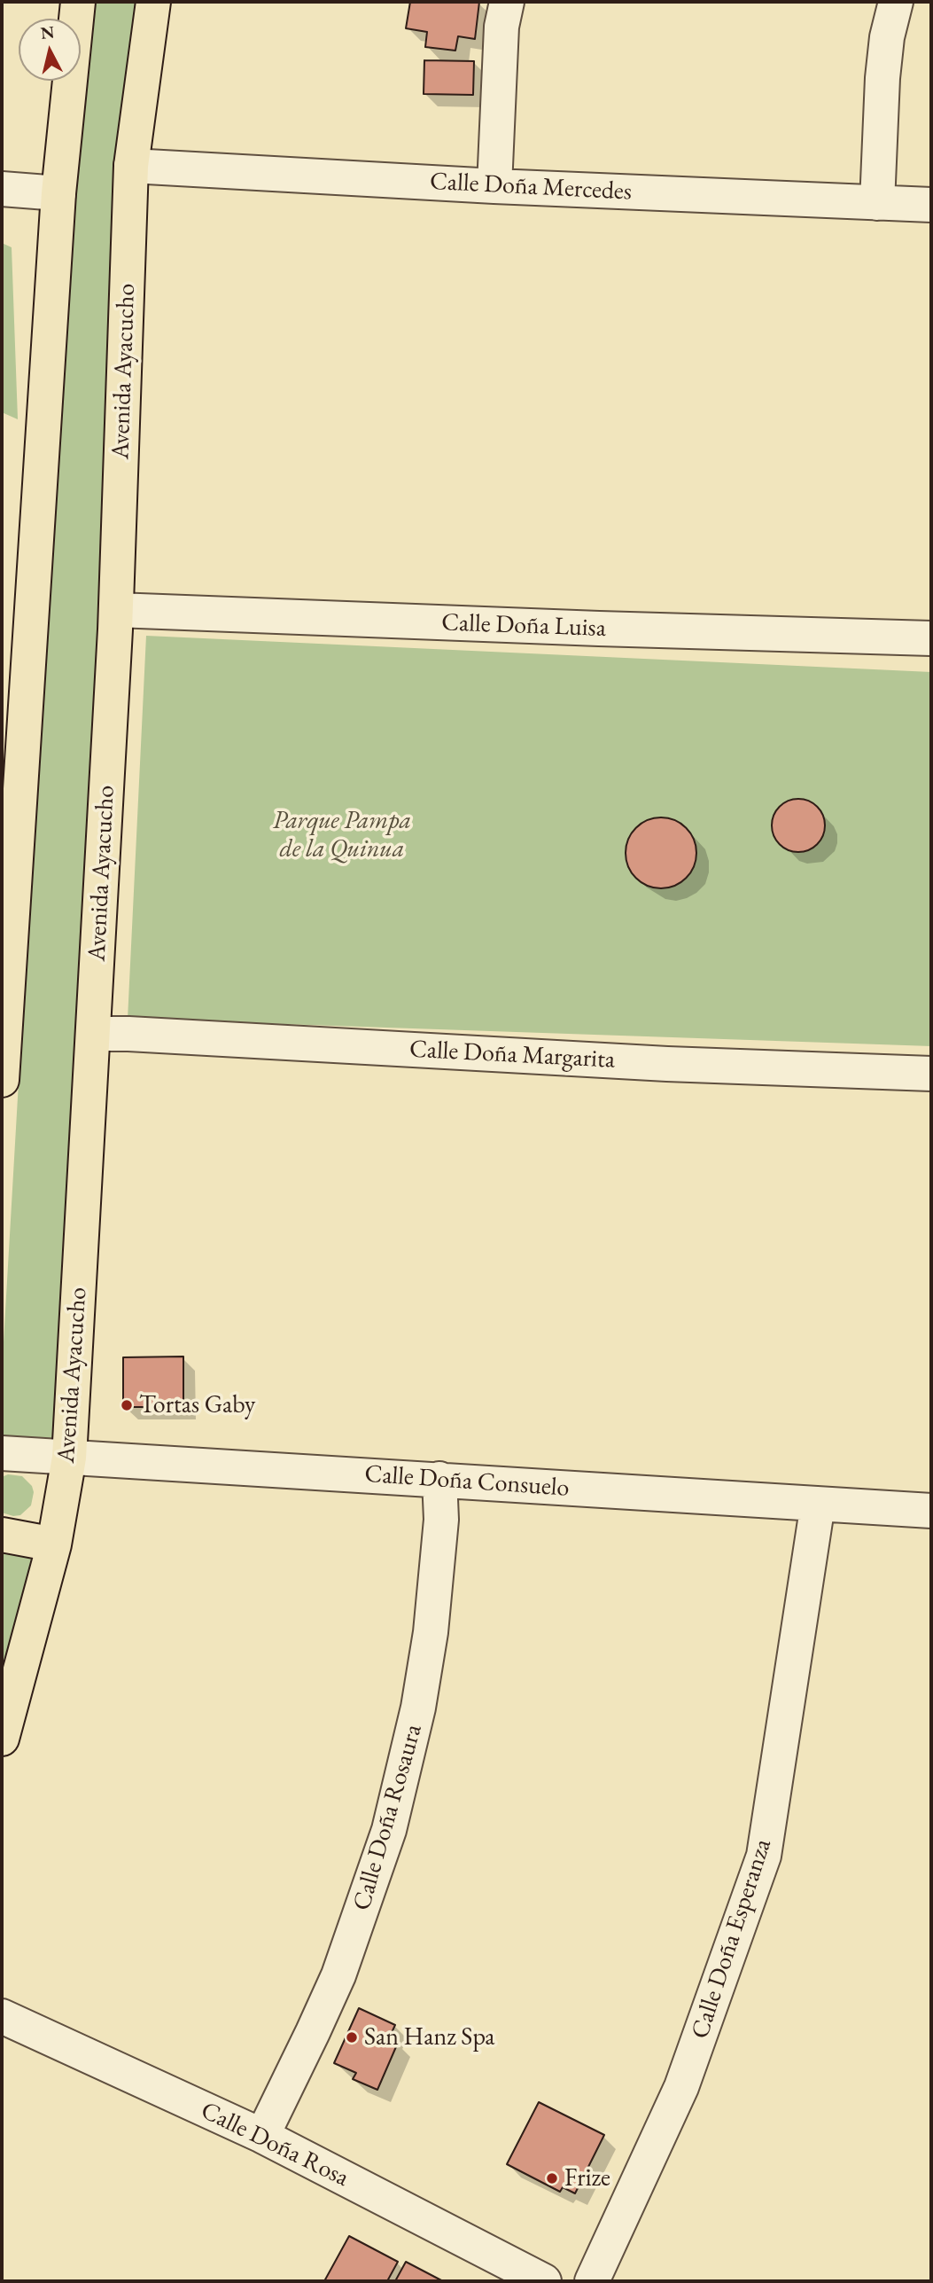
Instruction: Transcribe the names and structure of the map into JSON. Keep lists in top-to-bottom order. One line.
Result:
{"streets":{"main road":["Avenida Ayacucho"],"street":["Calle Doña Mercedes","Calle Doña Luisa","Calle Doña Margarita","Calle Doña Consuelo","Calle Doña Rosaura","Calle Doña Esperanza","Calle Doña Rosa"]},"crossings":[["Calle Doña Mercedes","Avenida Ayacucho"],["Avenida Ayacucho","Calle Doña Luisa"],["Avenida Ayacucho","Calle Doña Margarita"],["Avenida Ayacucho","Calle Doña Consuelo"],["Calle Doña Consuelo","Calle Doña Rosaura"],["Calle Doña Consuelo","Calle Doña Esperanza"],["Calle Doña Rosaura","Calle Doña Rosa"]],"parks":["Parque Pampa de la Quinua"],"places":["Tortas Gaby","San Hanz Spa","Frize"],"north":"top"}
